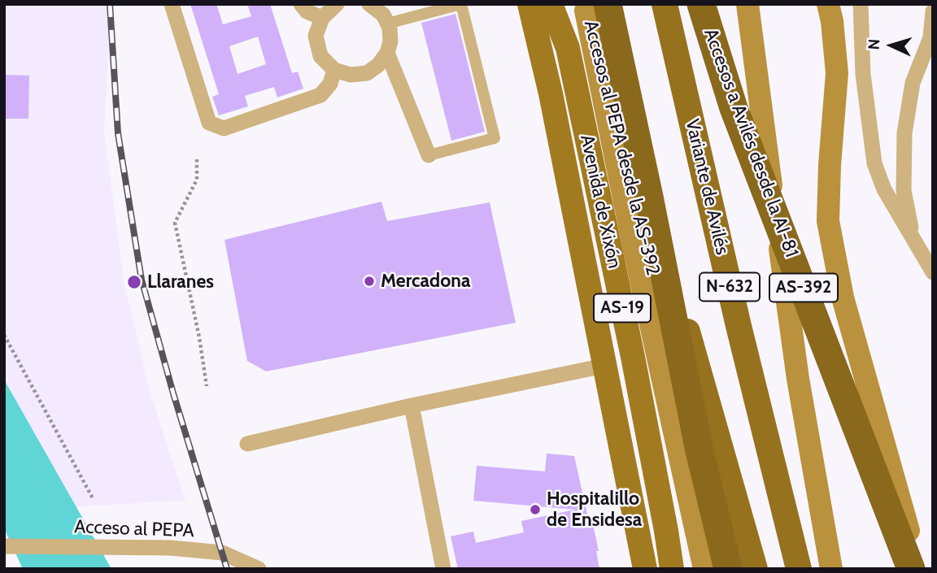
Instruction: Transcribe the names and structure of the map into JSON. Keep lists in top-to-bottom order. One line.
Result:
{"streets":{"highway":["Accesos a Avilés desde la AI-81","Variante de Avilés","N-632","AS-392"],"main road":["Accesos al PEPA desde la AS-392","Avenida de Xixón","AS-19"],"street":["Acceso al PEPA"]},"places":["Mercadona","Llaranes","Hospitalillo de Ensidesa"],"north":"left"}
